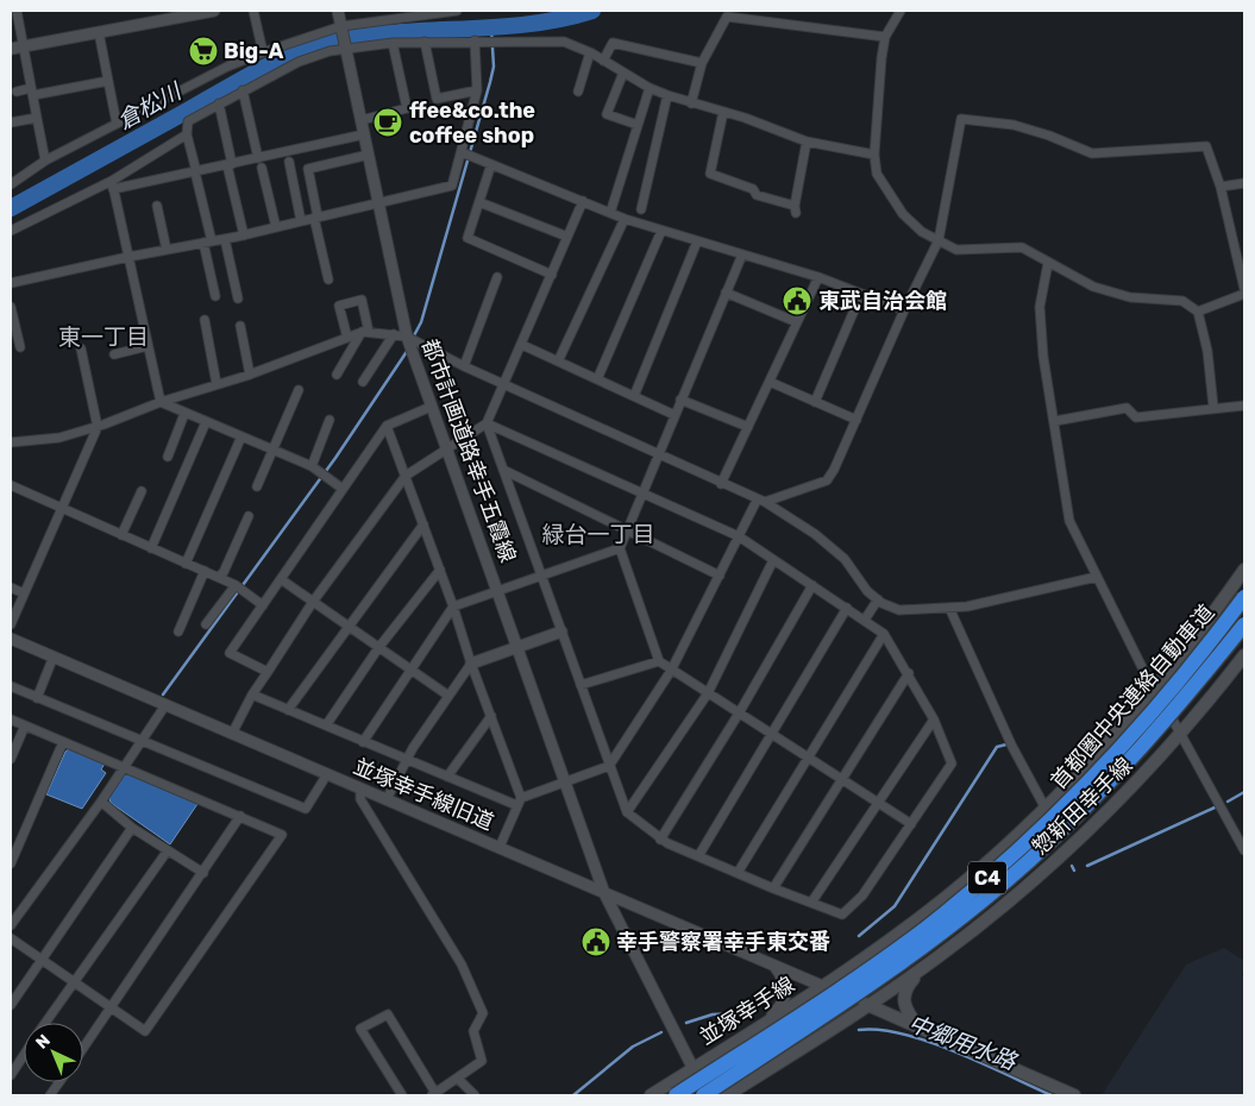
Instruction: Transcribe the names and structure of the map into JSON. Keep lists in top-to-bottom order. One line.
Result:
{"streets":{"highway":["首都圏中央連絡自動車道","C4"],"main road":["惣新田幸手線","並塚幸手線"],"street":["都市計画道路幸手五霞線","並塚幸手線旧道"]},"crossings":[["都市計画道路幸手五霞線","並塚幸手線旧道"],["都市計画道路幸手五霞線","並塚幸手線"],["並塚幸手線旧道","惣新田幸手線"],["並塚幸手線旧道","並塚幸手線"],["惣新田幸手線","並塚幸手線"]],"districts":["東一丁目","緑台一丁目"],"water":["倉松川","中郷用水路"],"places":{"supermarket":["Big-A"],"cafe":["ffee&co.the coffee shop"],"public building":["東武自治会館","幸手警察署幸手東交番"]},"north":"top left"}
